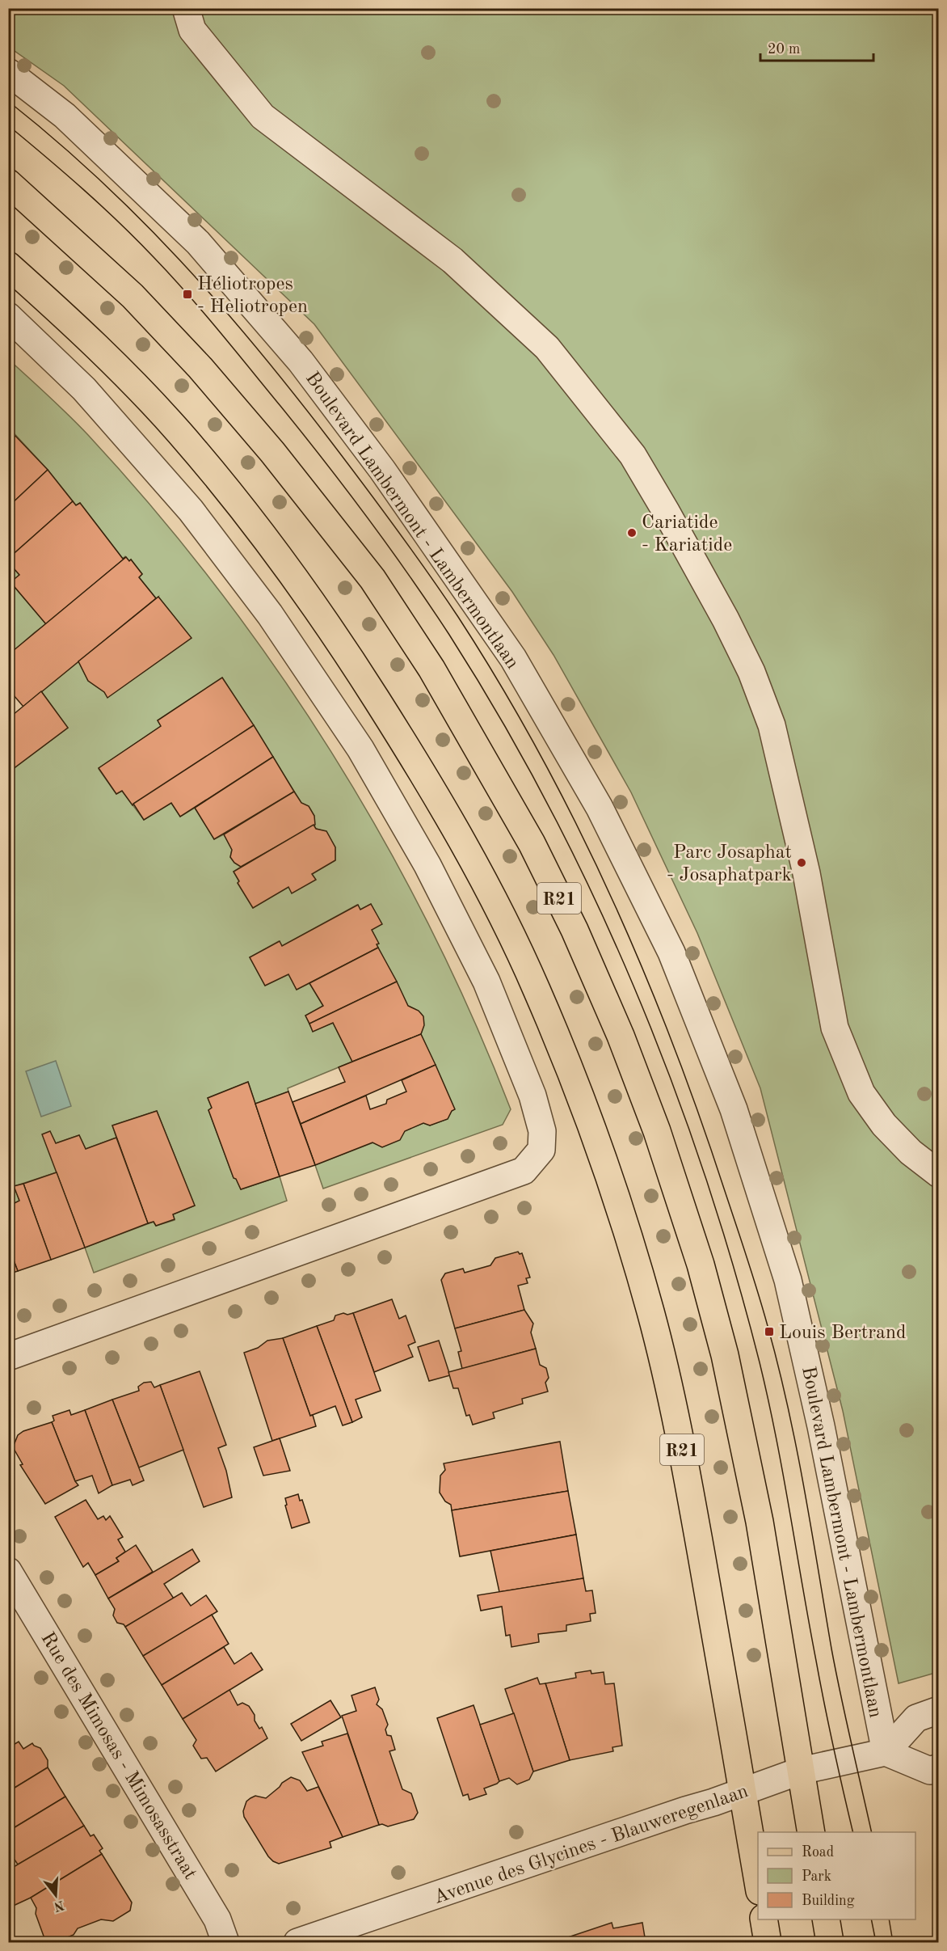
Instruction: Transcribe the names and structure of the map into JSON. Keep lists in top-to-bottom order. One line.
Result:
{"streets":{"main road":["R21"],"street":["Boulevard Lambermont - Lambermontlaan","Rue des Mimosas - Mimosasstraat","Avenue des Glycines - Blauweregenlaan"]},"crossings":[["Boulevard Lambermont - Lambermontlaan","Avenue des Glycines - Blauweregenlaan"],["R21","Avenue des Glycines - Blauweregenlaan"]],"places":{"transit":["Héliotropes - Heliotropen","Louis Bertrand"],"other":["Cariatide - Kariatide","Parc Josaphat - Josaphatpark"]},"legend":["Road","Park","Building"],"scale_bar":"20 m","north":"bottom"}
